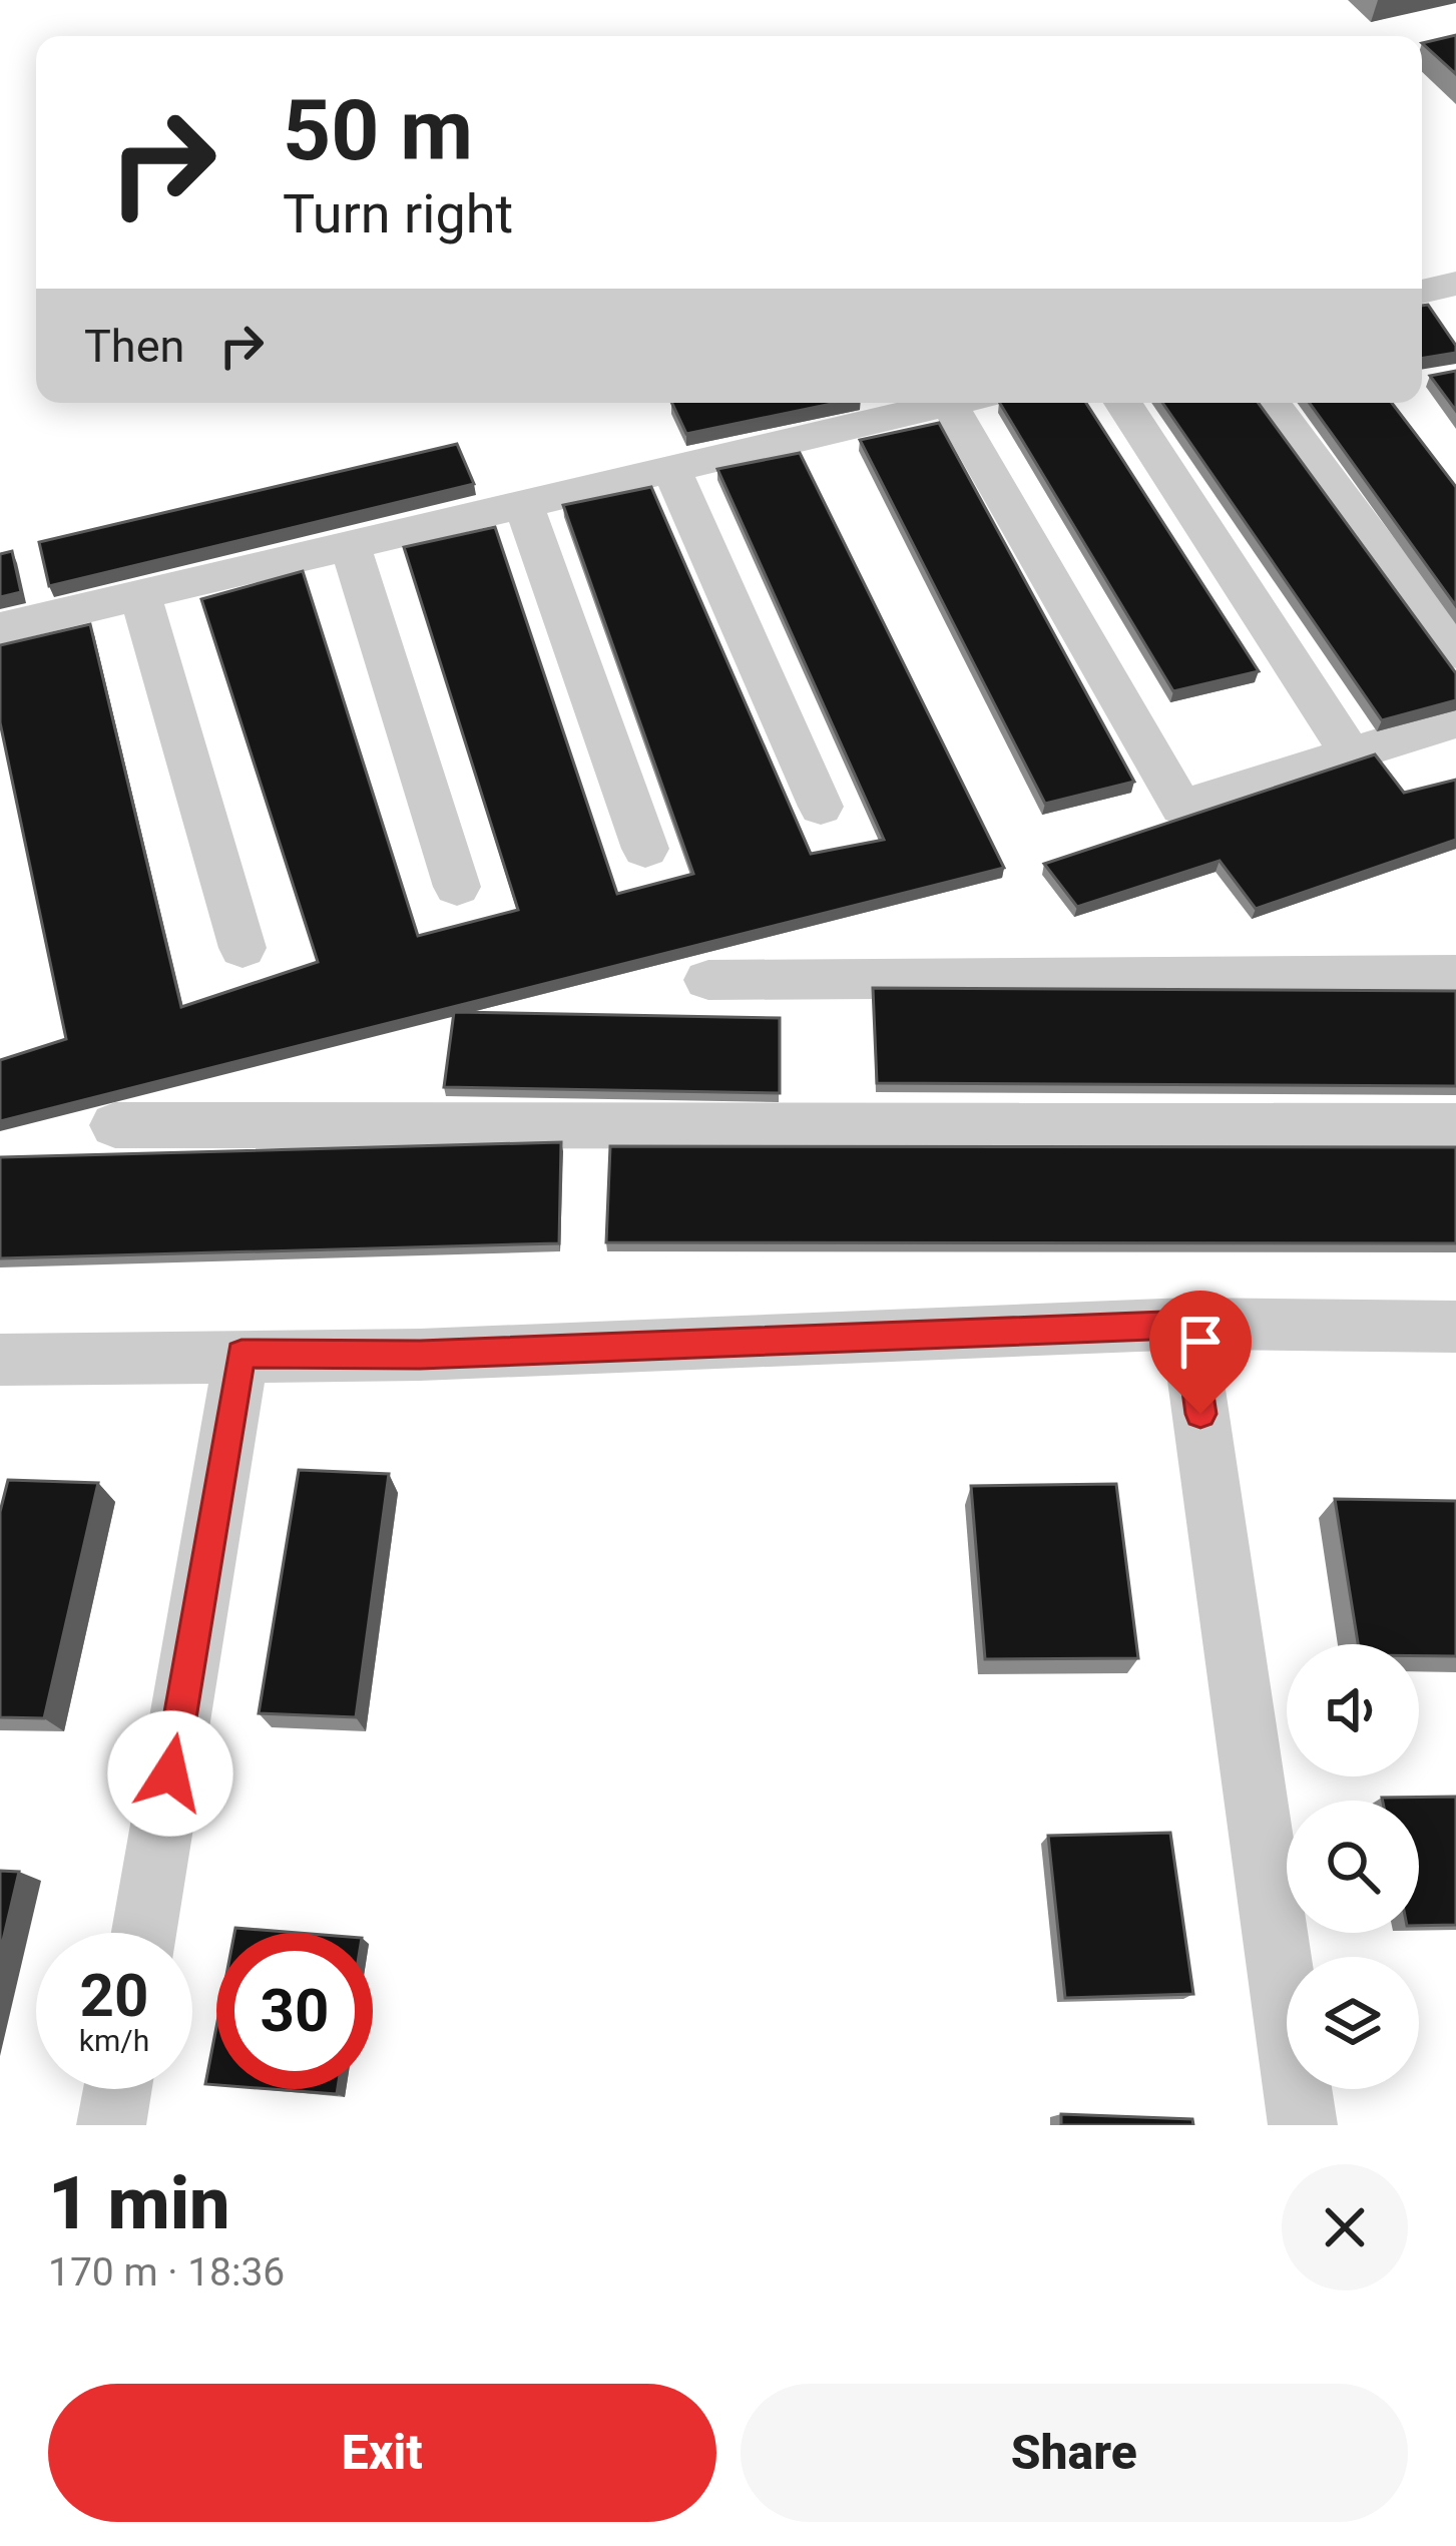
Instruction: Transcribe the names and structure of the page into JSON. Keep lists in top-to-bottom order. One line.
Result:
{"page":{"turn":["50 m","Turn right"],"then":"Then","speed":"20 km/h","limit":"30","heading":["1 min","170 m · 18:36"],"buttons":["Exit","Share"]}}
